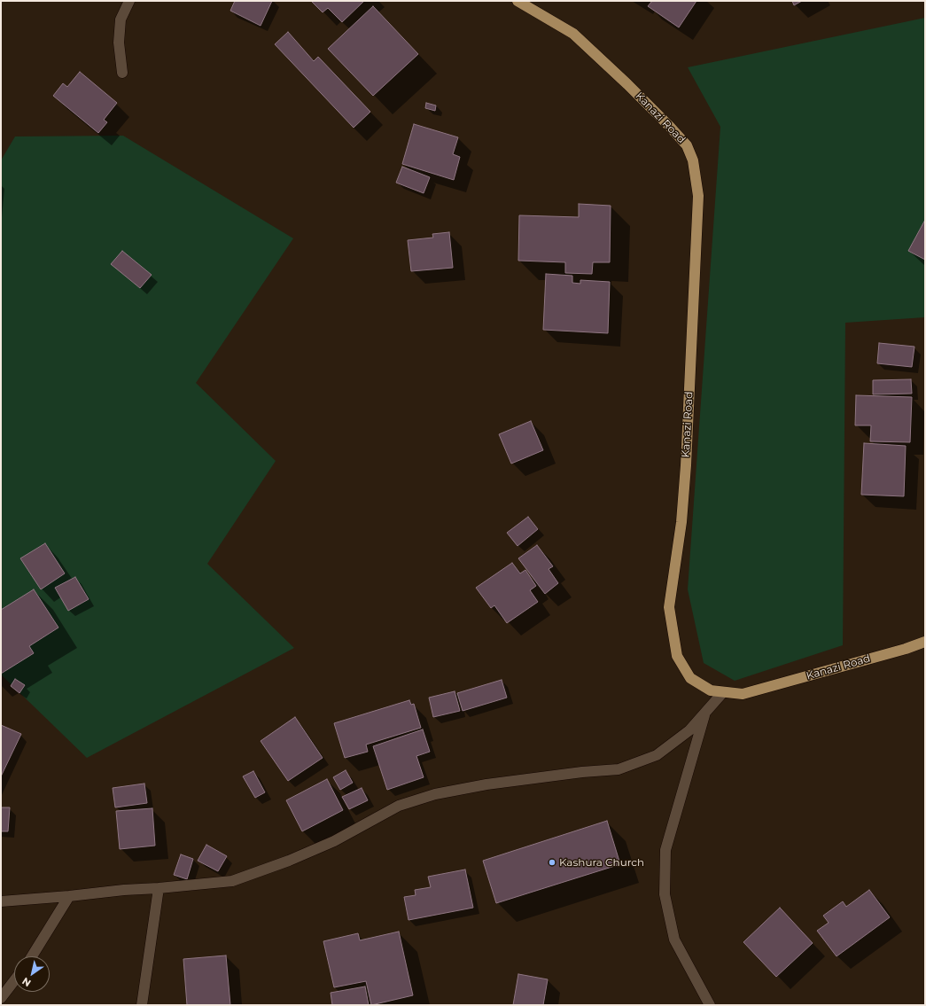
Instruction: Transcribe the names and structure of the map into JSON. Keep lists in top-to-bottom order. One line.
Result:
{"streets":{"main road":["Kanazi Road"]},"places":["Kashura Church"],"north":"bottom left"}
